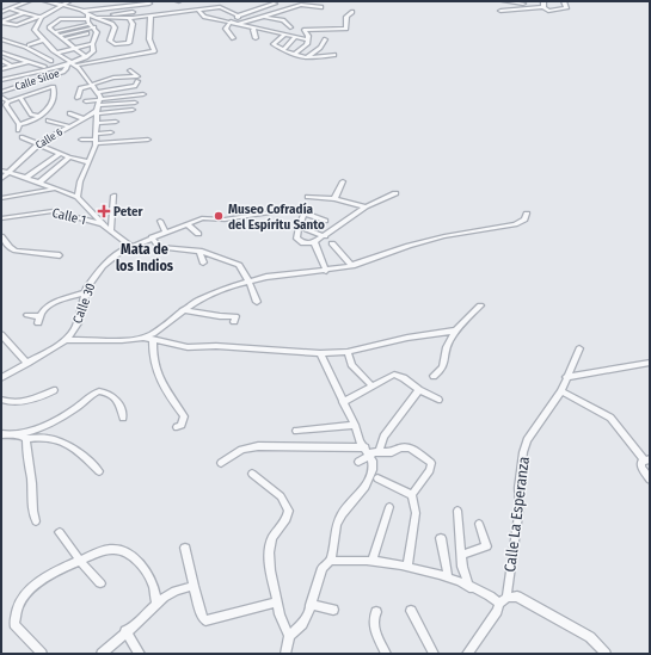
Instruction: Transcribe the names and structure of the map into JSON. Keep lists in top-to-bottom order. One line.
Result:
{"streets":{"street":["Calle Siloe","Calle 6","Calle 1","Calle 30","Calle La Esperanza"]},"crossings":[["Calle 1","Calle 30"]],"districts":["Mata de los Indios"],"places":{"health":["Peter"],"other":["Museo Cofradía del Espíritu Santo"]}}
